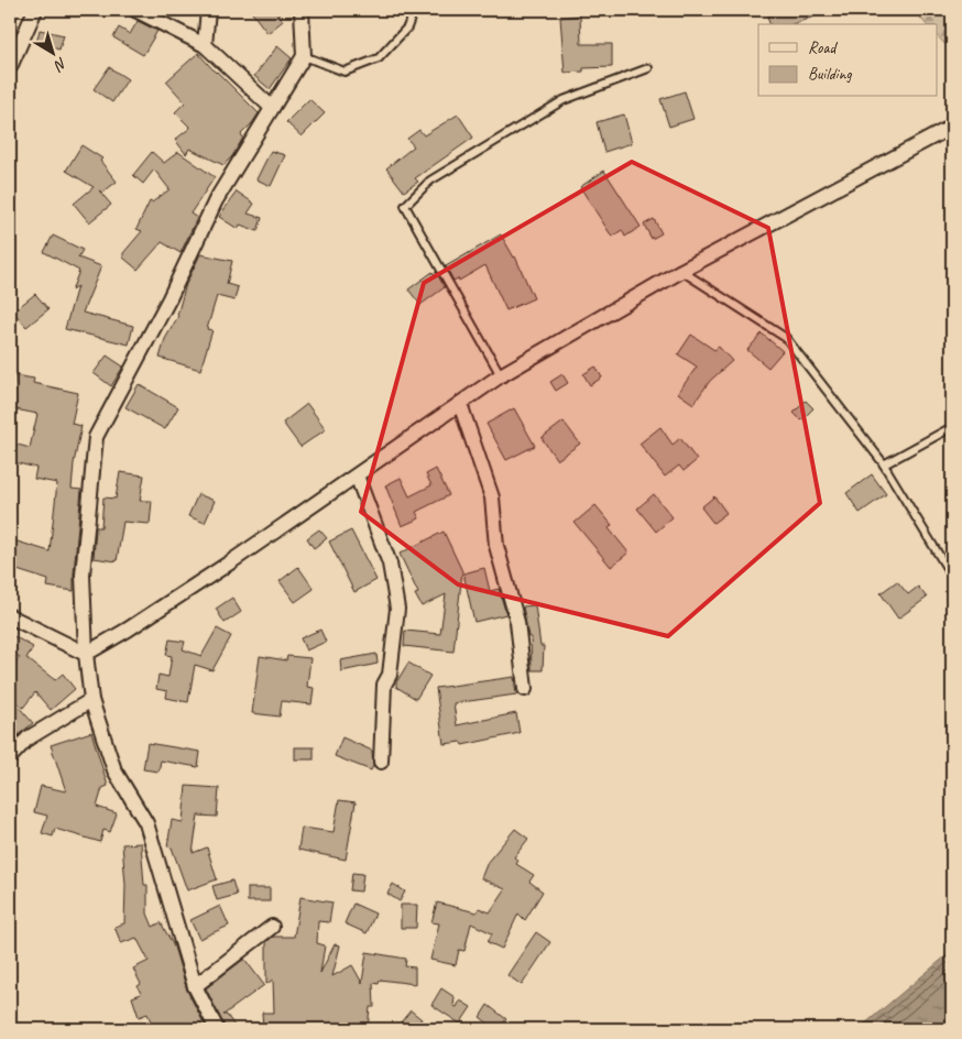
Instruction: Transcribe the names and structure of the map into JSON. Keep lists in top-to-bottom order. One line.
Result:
{"legend":["Road","Building"],"north":"bottom right"}
